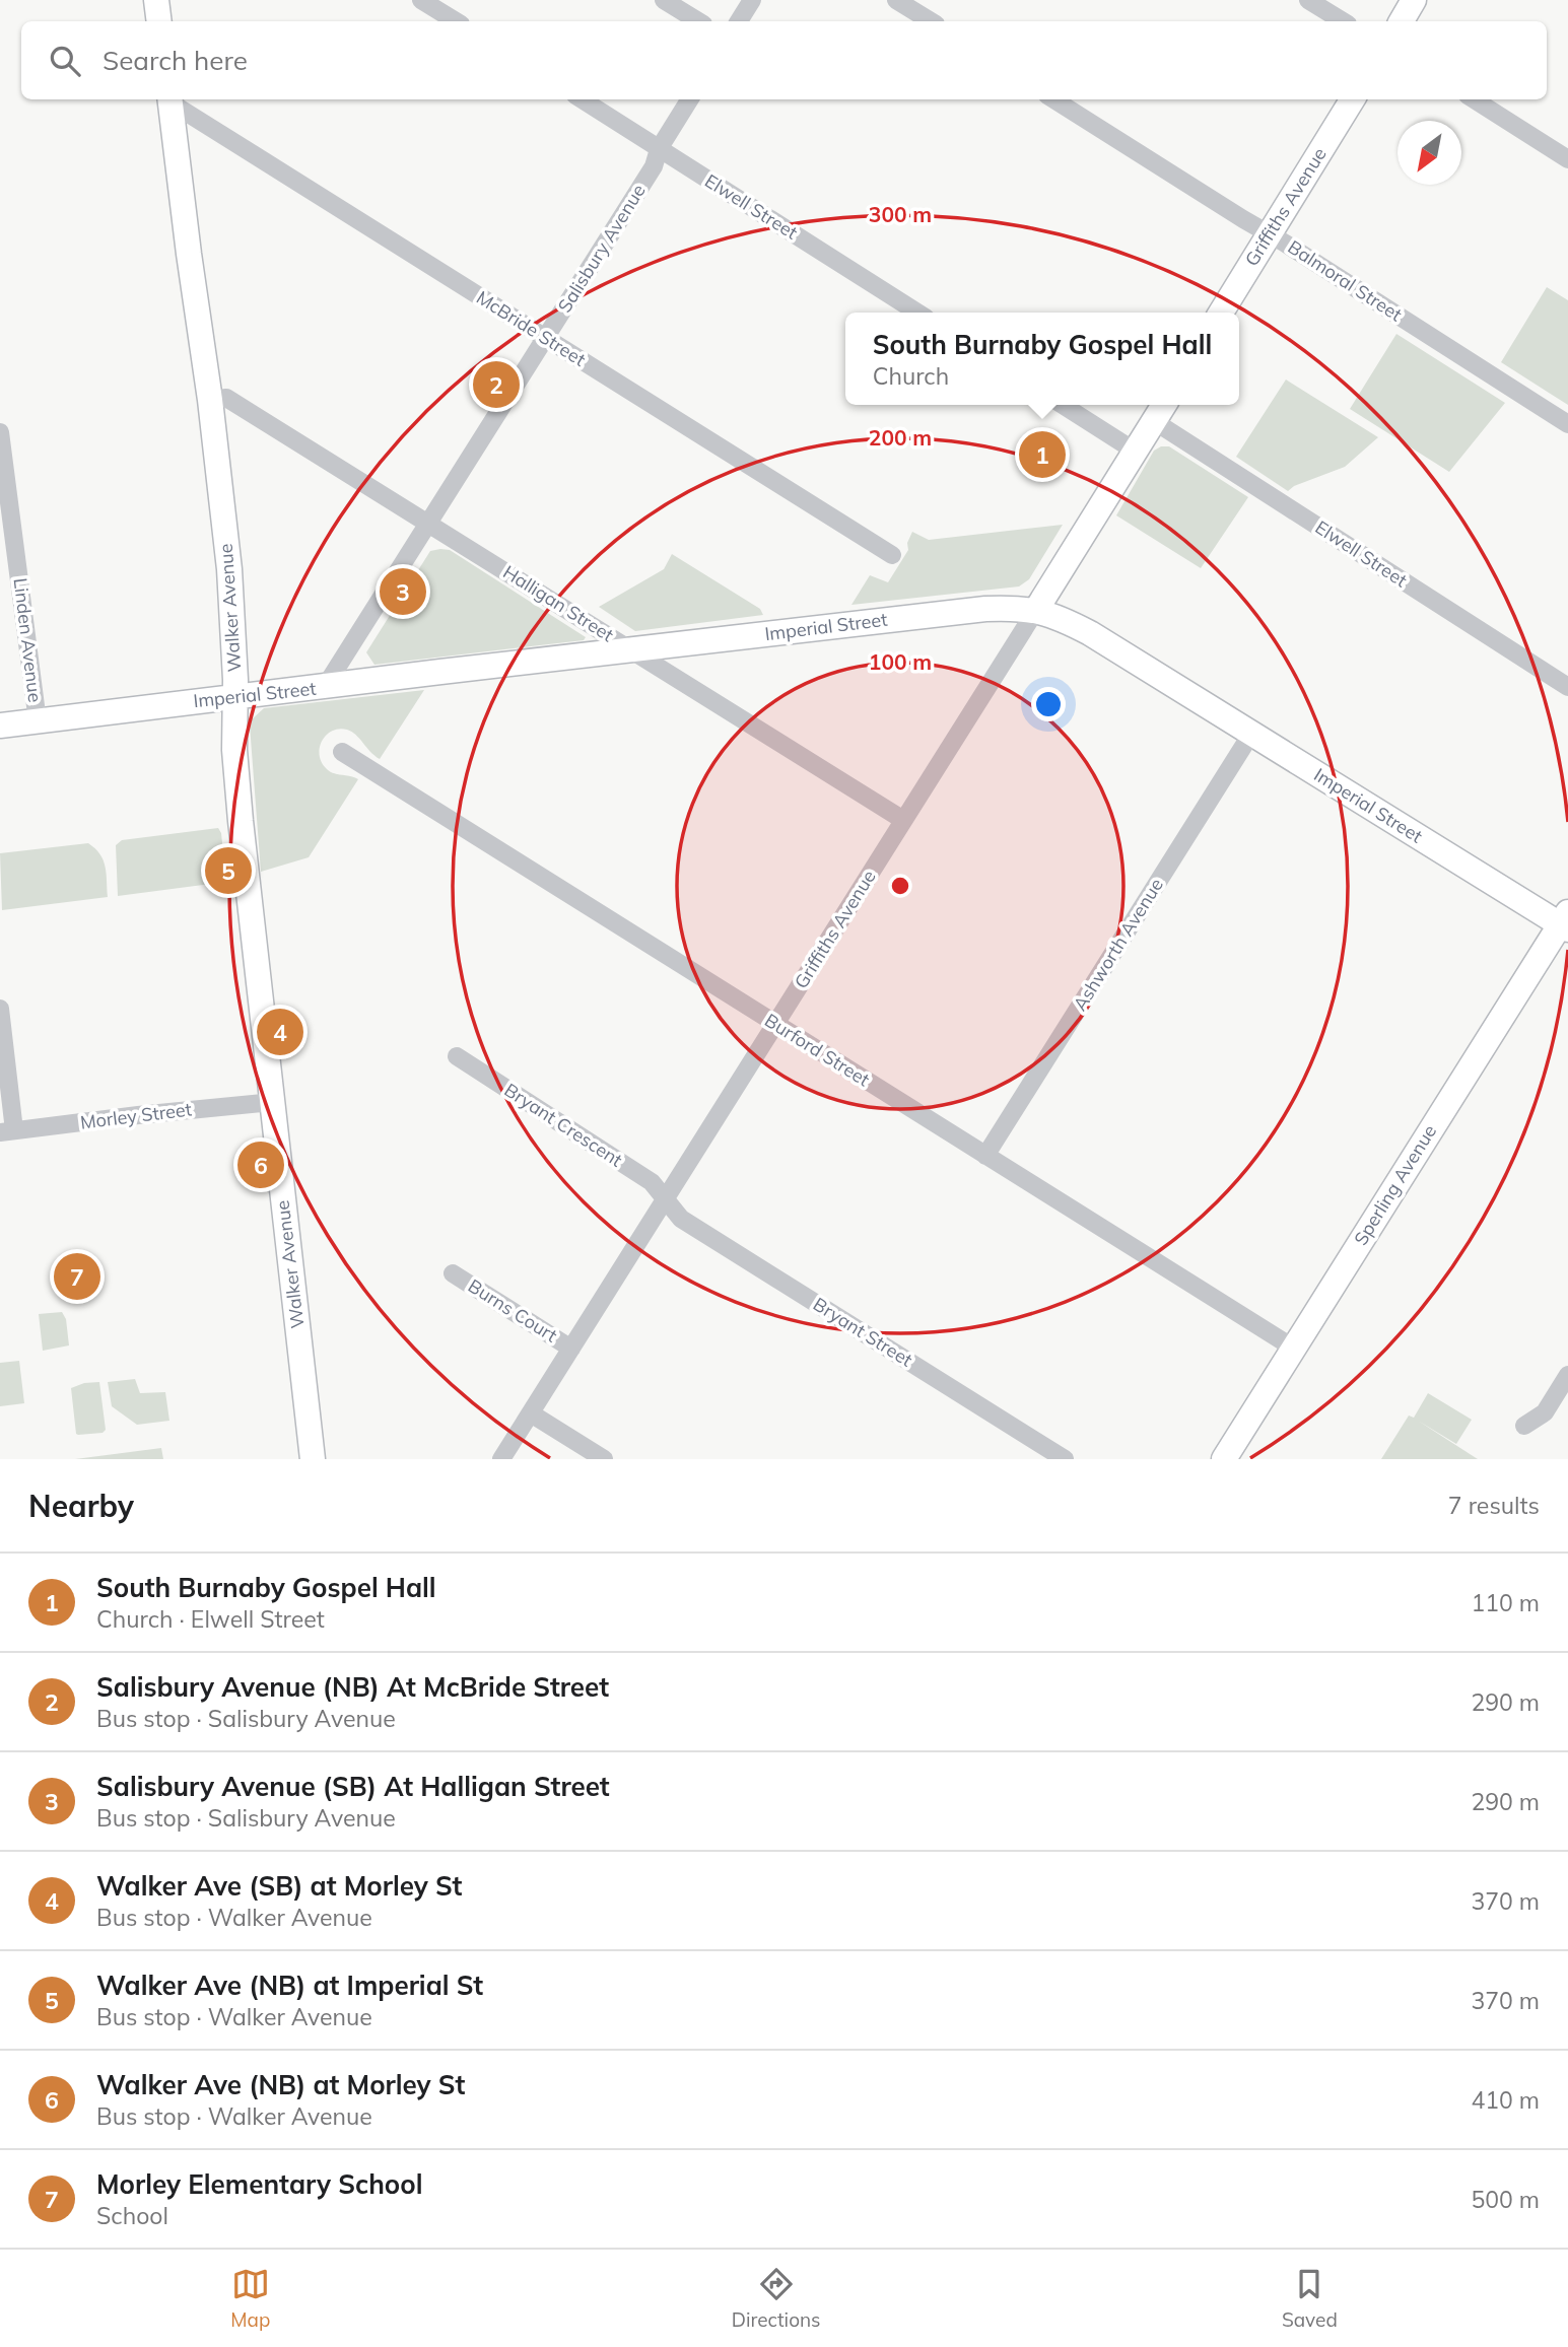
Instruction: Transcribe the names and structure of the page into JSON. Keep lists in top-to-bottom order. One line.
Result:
{"streets":{"street":["Elwell Street","Griffiths Avenue","Salisbury Avenue","Balmoral Street","McBride Street","Halligan Street","Walker Avenue","Imperial Street","Linden Avenue","Ashworth Avenue","Burford Street","Morley Street","Bryant Crescent","Sperling Avenue","Burns Court","Bryant Street"]},"crossings":[["Elwell Street","Griffiths Avenue"],["Elwell Street","Salisbury Avenue"],["Griffiths Avenue","Balmoral Street"],["Griffiths Avenue","Halligan Street"],["Griffiths Avenue","Imperial Street"],["Griffiths Avenue","Burford Street"],["Griffiths Avenue","Bryant Crescent"],["Griffiths Avenue","Burns Court"],["Griffiths Avenue","Bryant Street"],["Salisbury Avenue","McBride Street"],["Salisbury Avenue","Halligan Street"],["Salisbury Avenue","Imperial Street"],["McBride Street","Walker Avenue"],["Halligan Street","Walker Avenue"],["Halligan Street","Imperial Street"],["Walker Avenue","Imperial Street"],["Walker Avenue","Morley Street"],["Imperial Street","Linden Avenue"],["Imperial Street","Ashworth Avenue"],["Imperial Street","Sperling Avenue"],["Ashworth Avenue","Burford Street"],["Burford Street","Sperling Avenue"],["Bryant Crescent","Bryant Street"]],"north":"bottom left","page":{"search":"Search here","popup":["South Burnaby Gospel Hall","Church"],"pins":["2","1","3","5","4","6","7"],"heading":["Nearby","7 results"],"list":[{"mark":"1","name":"South Burnaby Gospel Hall","note":"Church · Elwell Street","value":"110 m"},{"mark":"2","name":"Salisbury Avenue (NB) At McBride Street","note":"Bus stop · Salisbury Avenue","value":"290 m"},{"mark":"3","name":"Salisbury Avenue (SB) At Halligan Street","note":"Bus stop · Salisbury Avenue","value":"290 m"},{"mark":"4","name":"Walker Ave (SB) at Morley St","note":"Bus stop · Walker Avenue","value":"370 m"},{"mark":"5","name":"Walker Ave (NB) at Imperial St","note":"Bus stop · Walker Avenue","value":"370 m"},{"mark":"6","name":"Walker Ave (NB) at Morley St","note":"Bus stop · Walker Avenue","value":"410 m"},{"mark":"7","name":"Morley Elementary School","note":"School","value":"500 m"}],"nav":["Map","Directions","Saved"]},"rings":["300 m","200 m","100 m"]}
